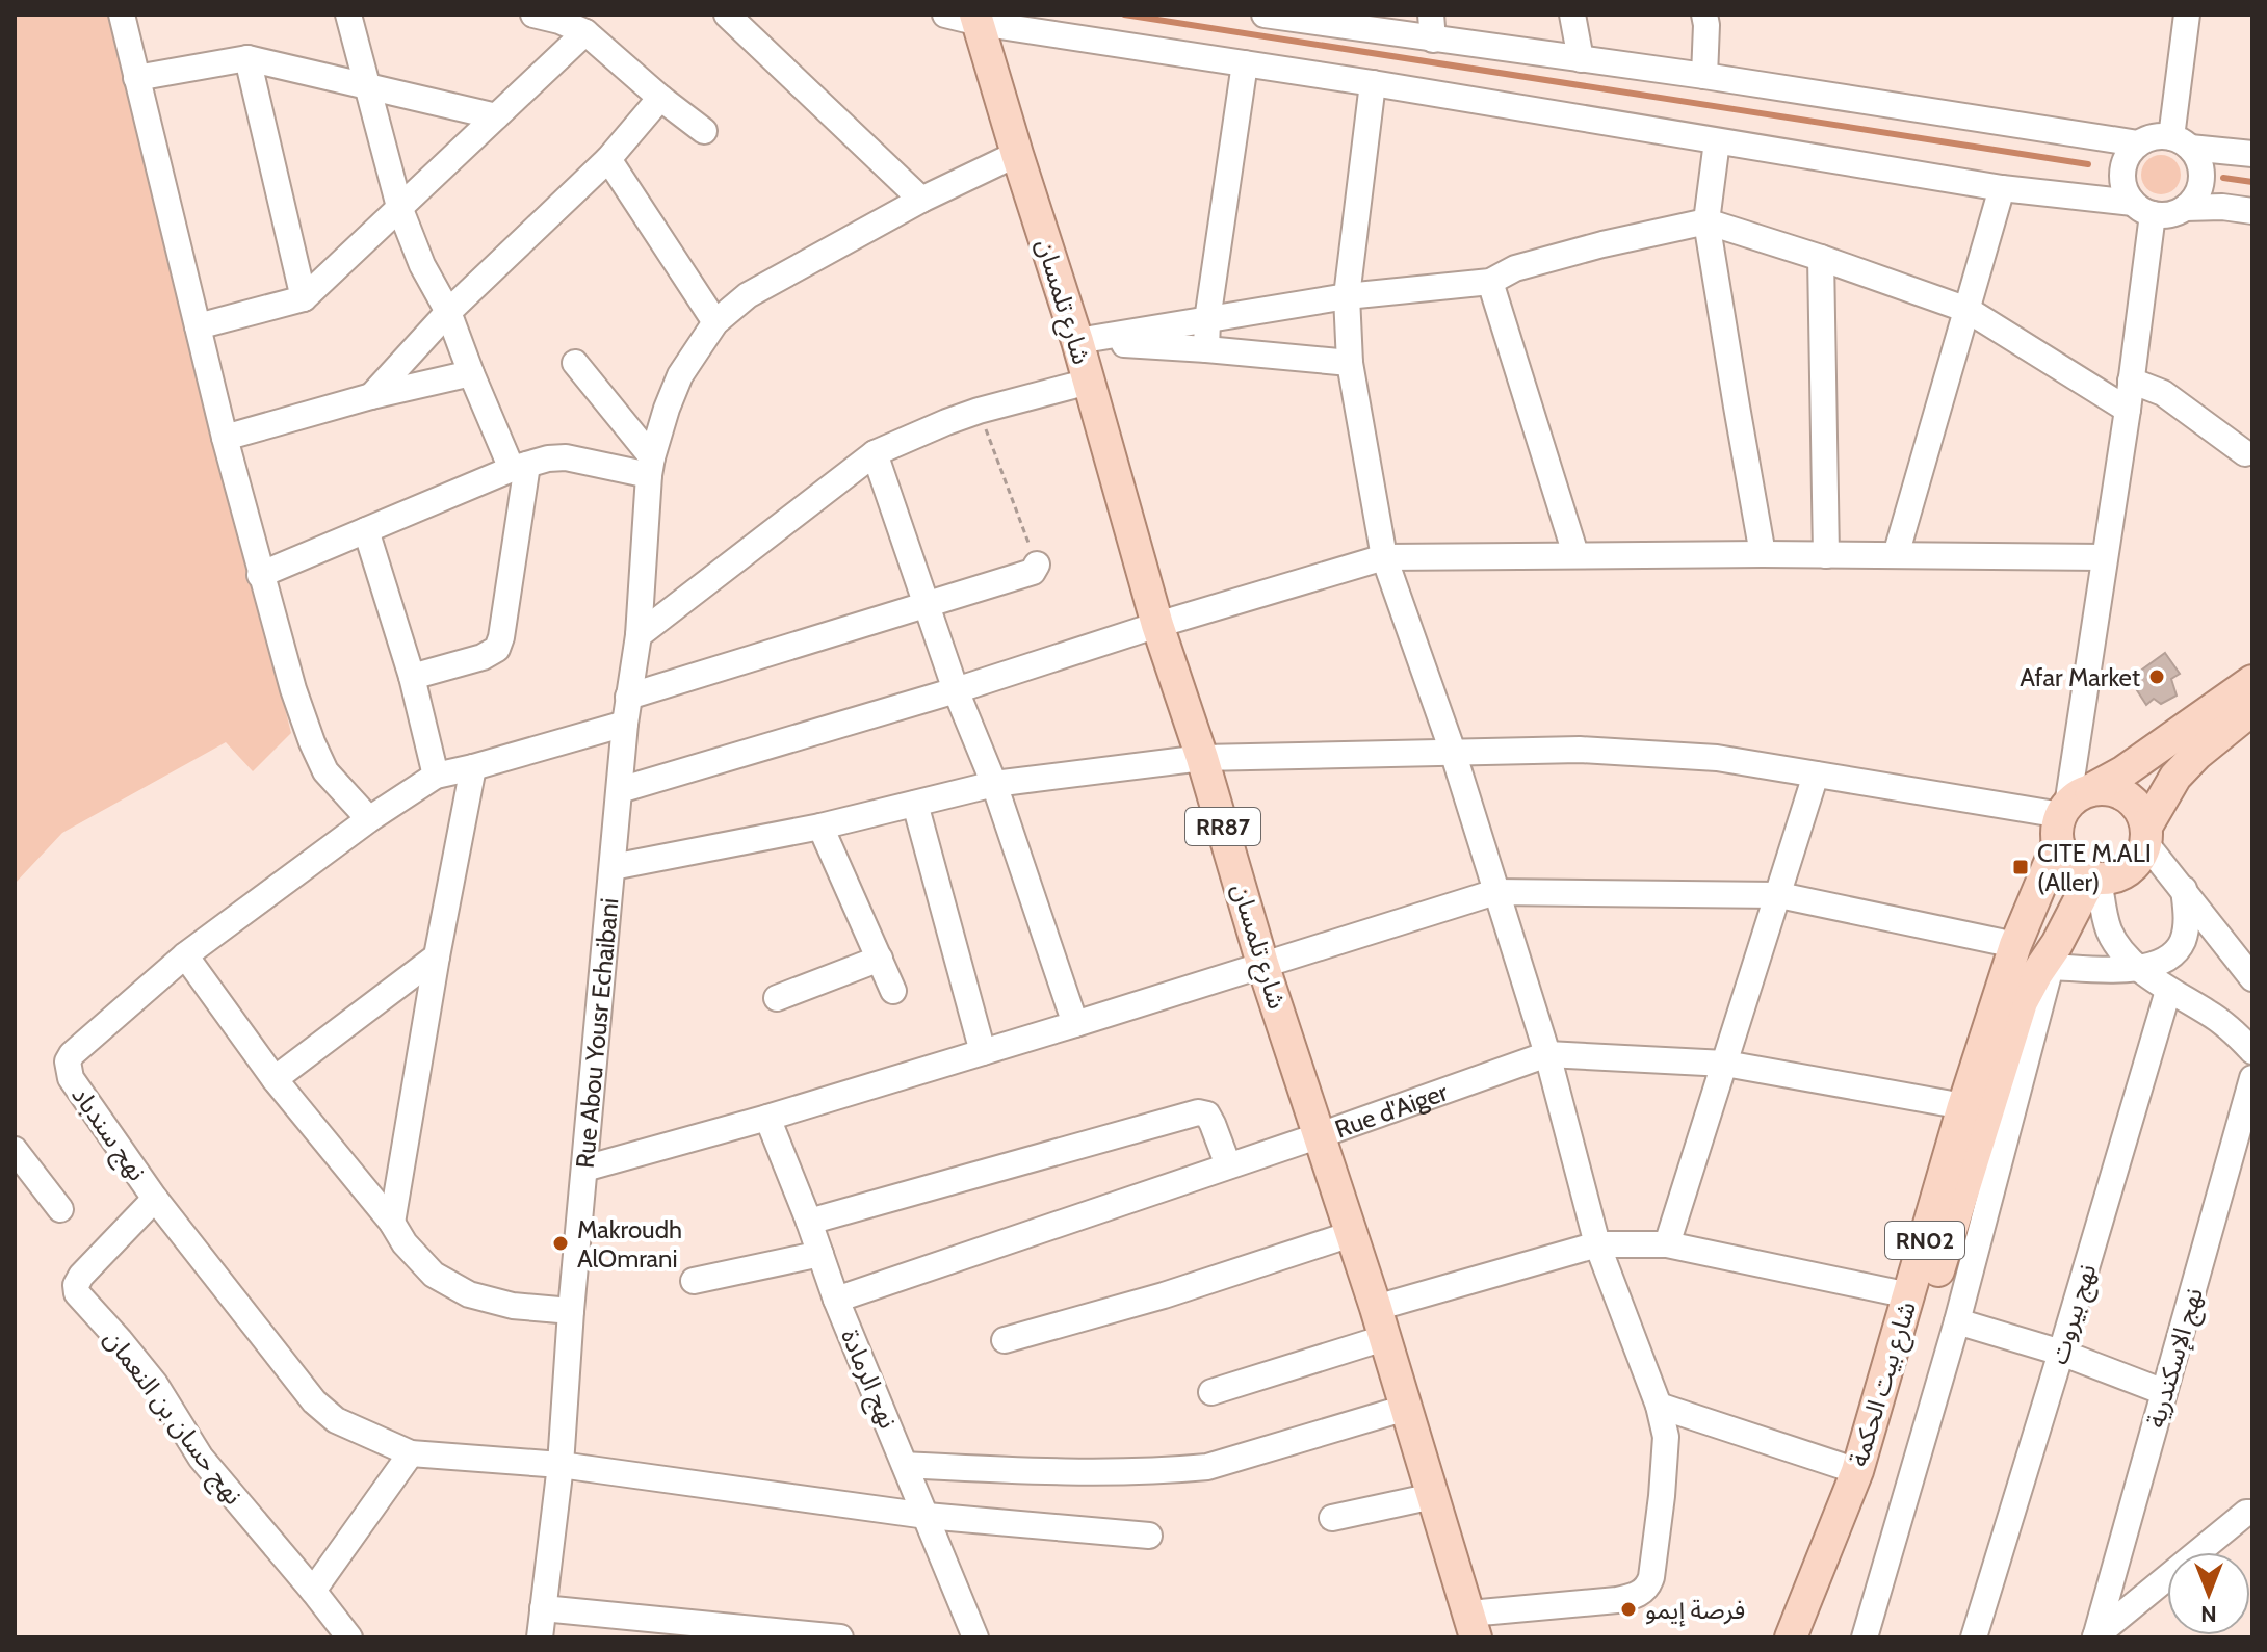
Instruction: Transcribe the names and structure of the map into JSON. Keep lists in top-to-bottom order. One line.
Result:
{"streets":{"main road":["شارع تلمسان","RR87","RN02","شارع بيت الحكمة"],"street":["Rue Abou Yousr Echaibani","Rue d'Aiger","نهج سندباد","نهج بيروت","نهج الإسكندرية","نهج الرمادة","نهج حسان بن النعمان"]},"crossings":[["شارع تلمسان","Rue Abou Yousr Echaibani"],["شارع تلمسان","Rue d'Aiger"],["Rue Abou Yousr Echaibani","نهج سندباد"],["Rue d'Aiger","نهج الرمادة"],["Rue d'Aiger","شارع بيت الحكمة"],["نهج سندباد","نهج الرمادة"],["نهج سندباد","نهج حسان بن النعمان"]],"places":{"other":["Afar Market","Makroudh AlOmrani","فرصة إيمو"],"transit":["CITE M.ALI (Aller)"]},"north":"bottom"}
